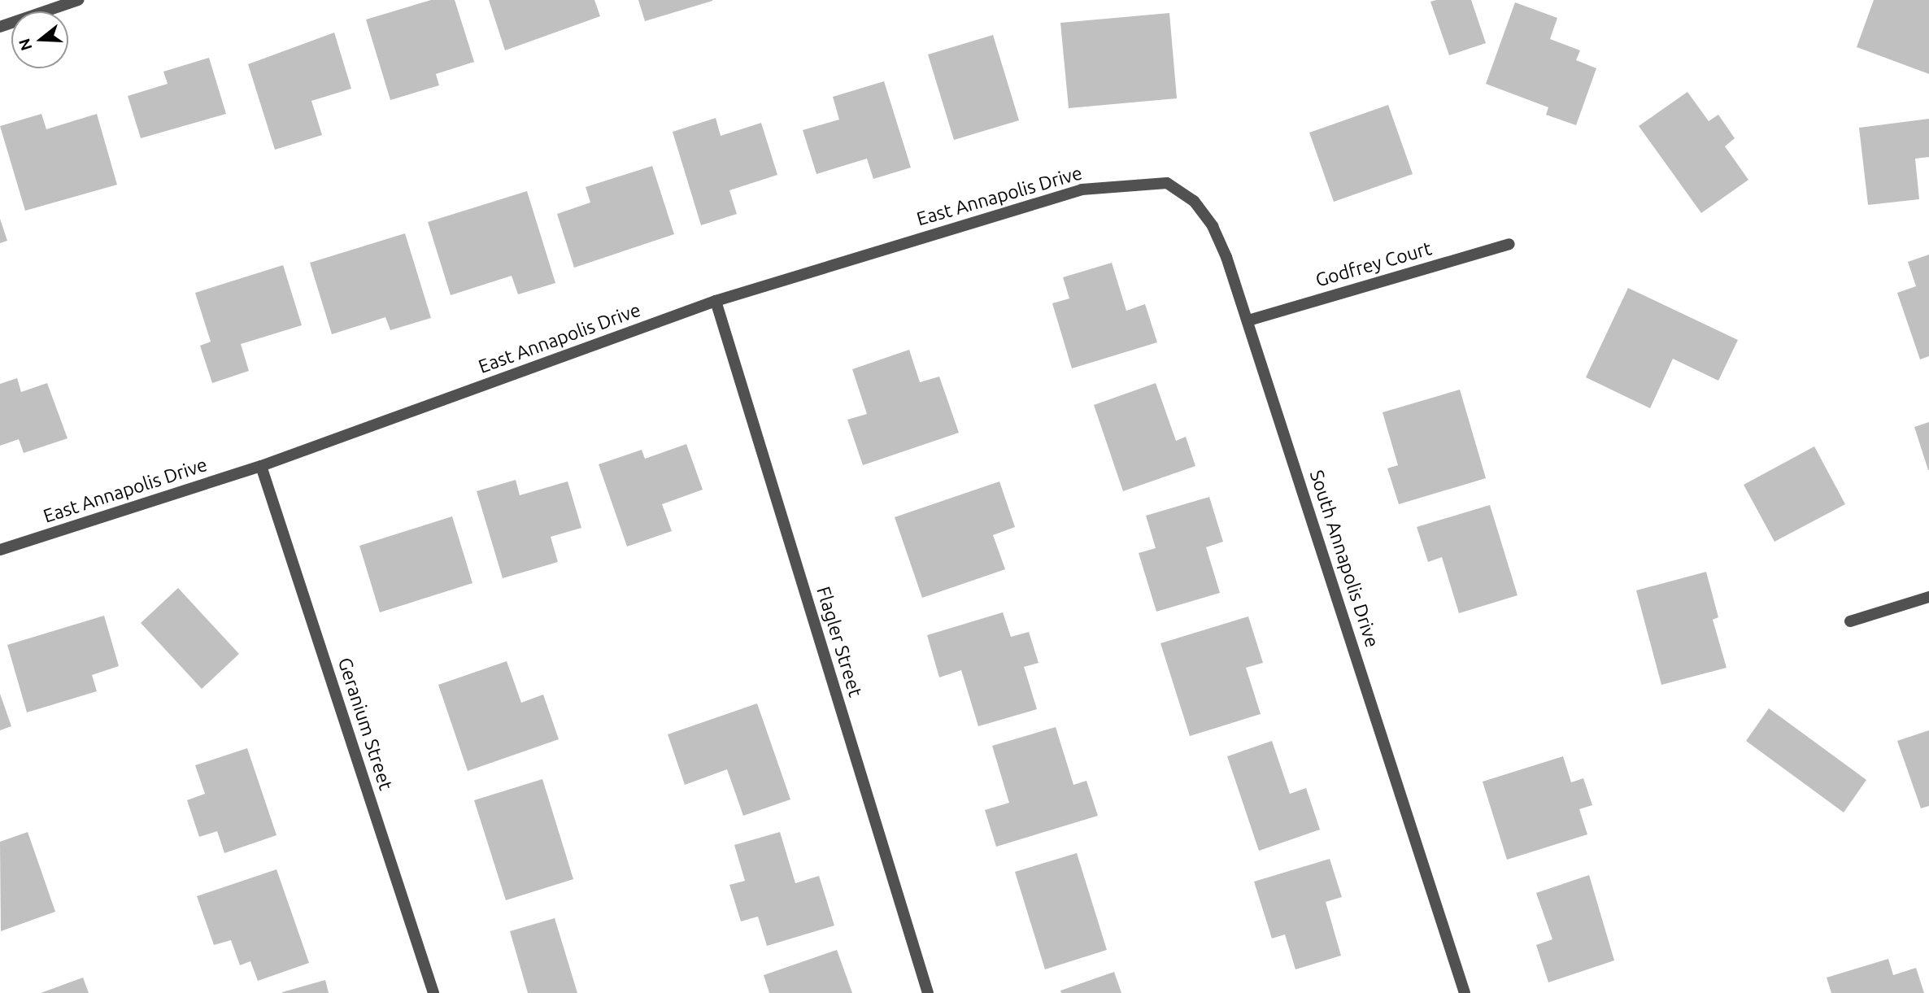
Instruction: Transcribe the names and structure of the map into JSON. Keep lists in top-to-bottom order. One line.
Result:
{"streets":{"street":["East Annapolis Drive","Godfrey Court","South Annapolis Drive","Flagler Street","Geranium Street"]},"crossings":[["East Annapolis Drive","South Annapolis Drive"],["East Annapolis Drive","Flagler Street"],["East Annapolis Drive","Geranium Street"],["Godfrey Court","South Annapolis Drive"]],"north":"left"}
